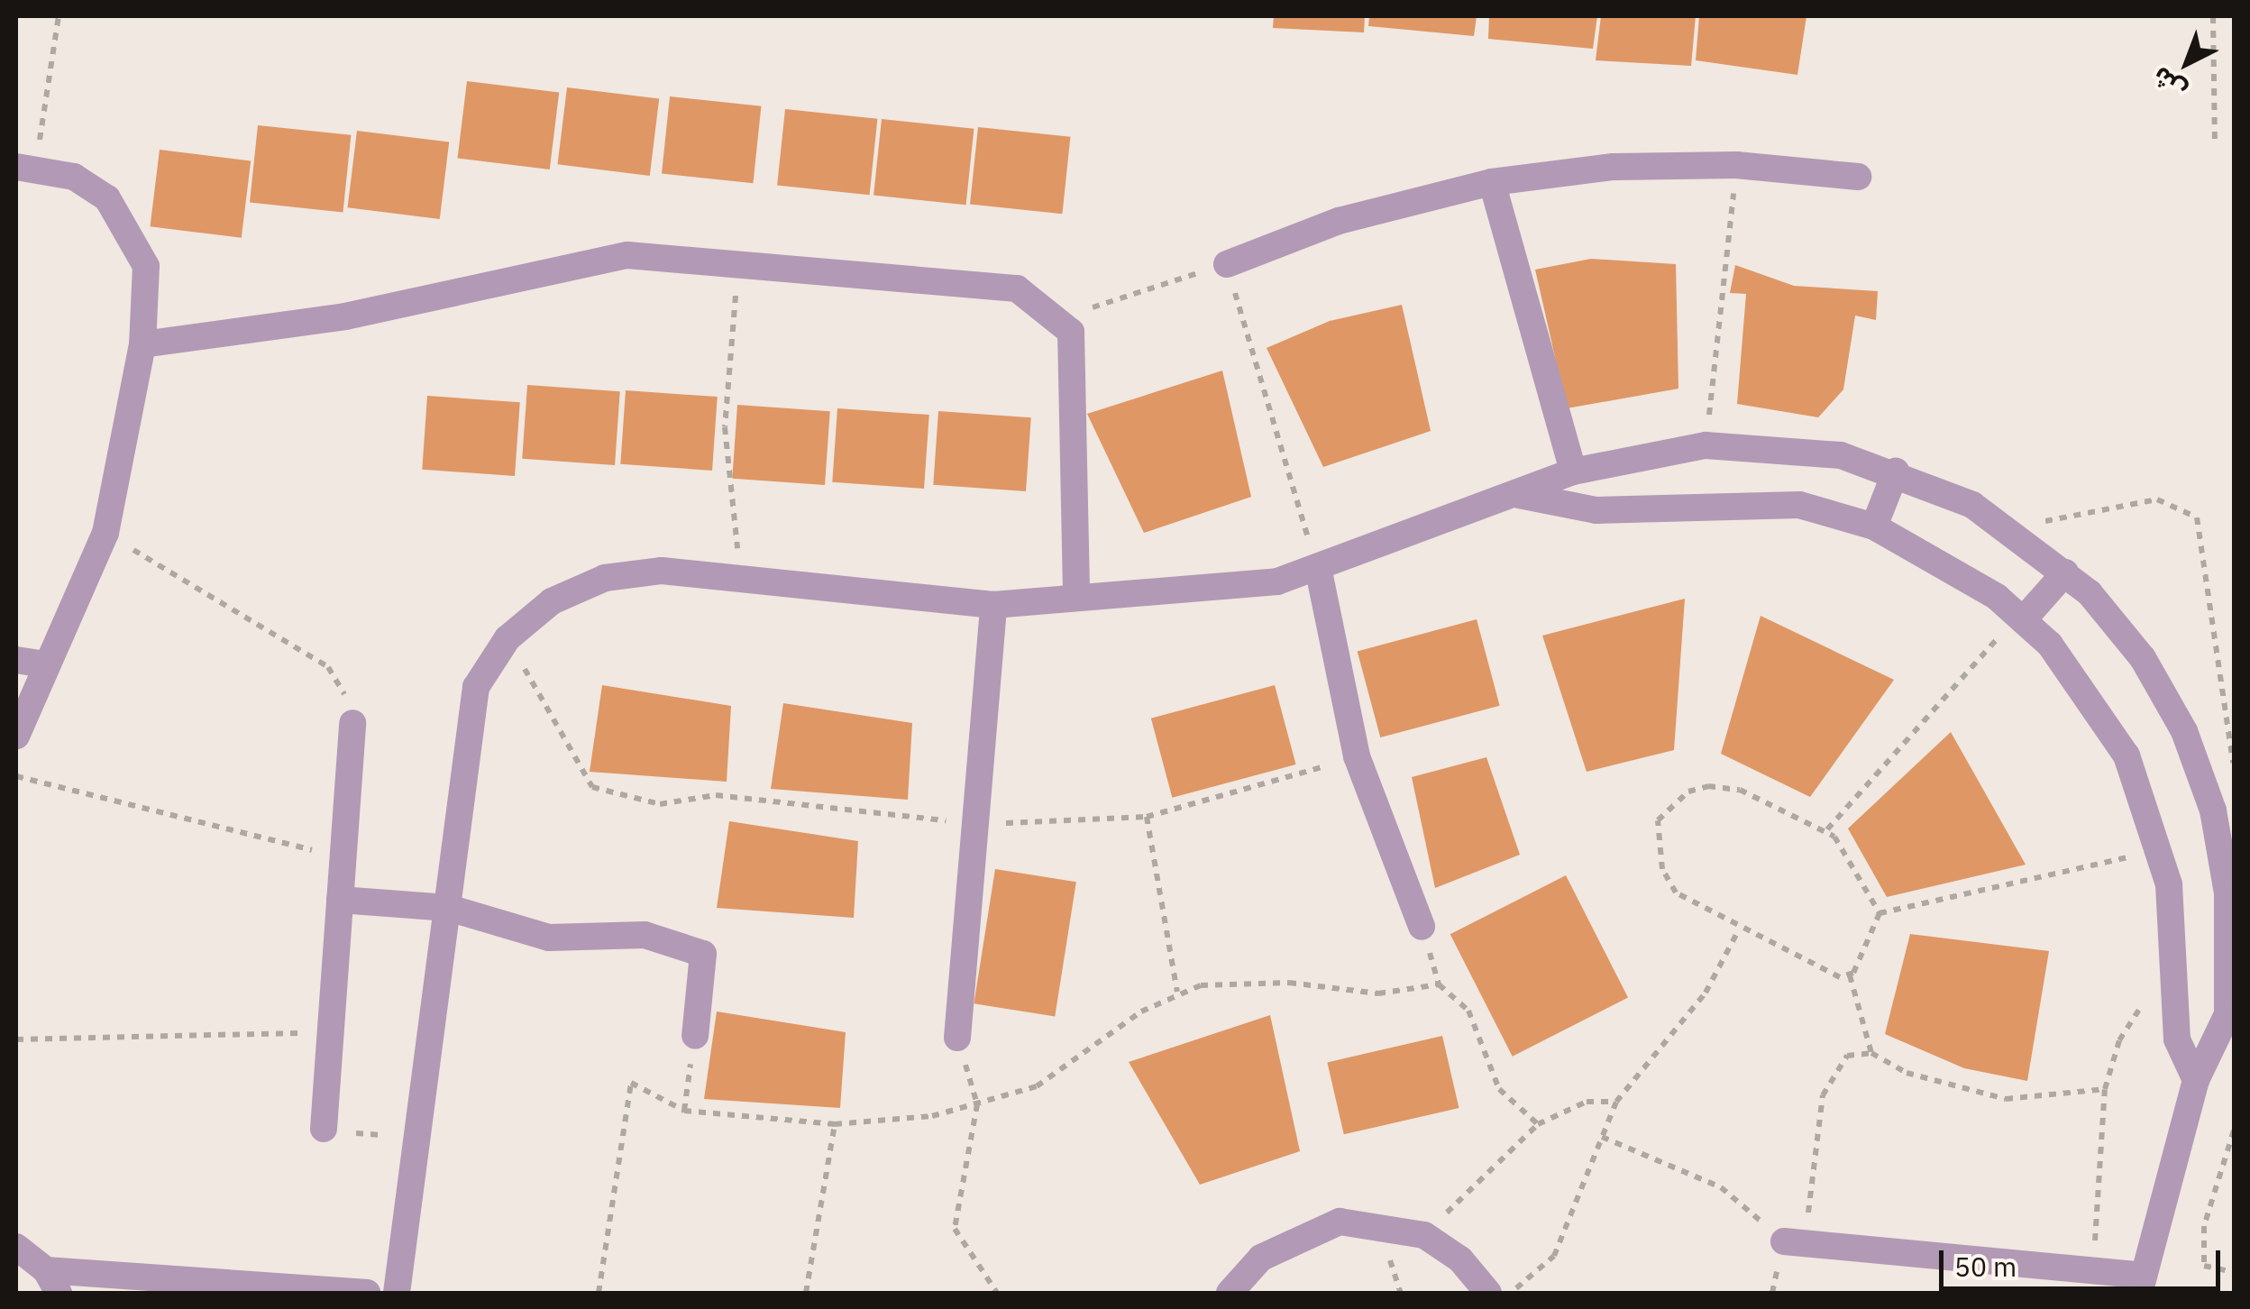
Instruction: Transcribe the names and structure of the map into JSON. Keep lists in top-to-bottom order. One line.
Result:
{"scale_bar":"50 m","north":"bottom left"}
